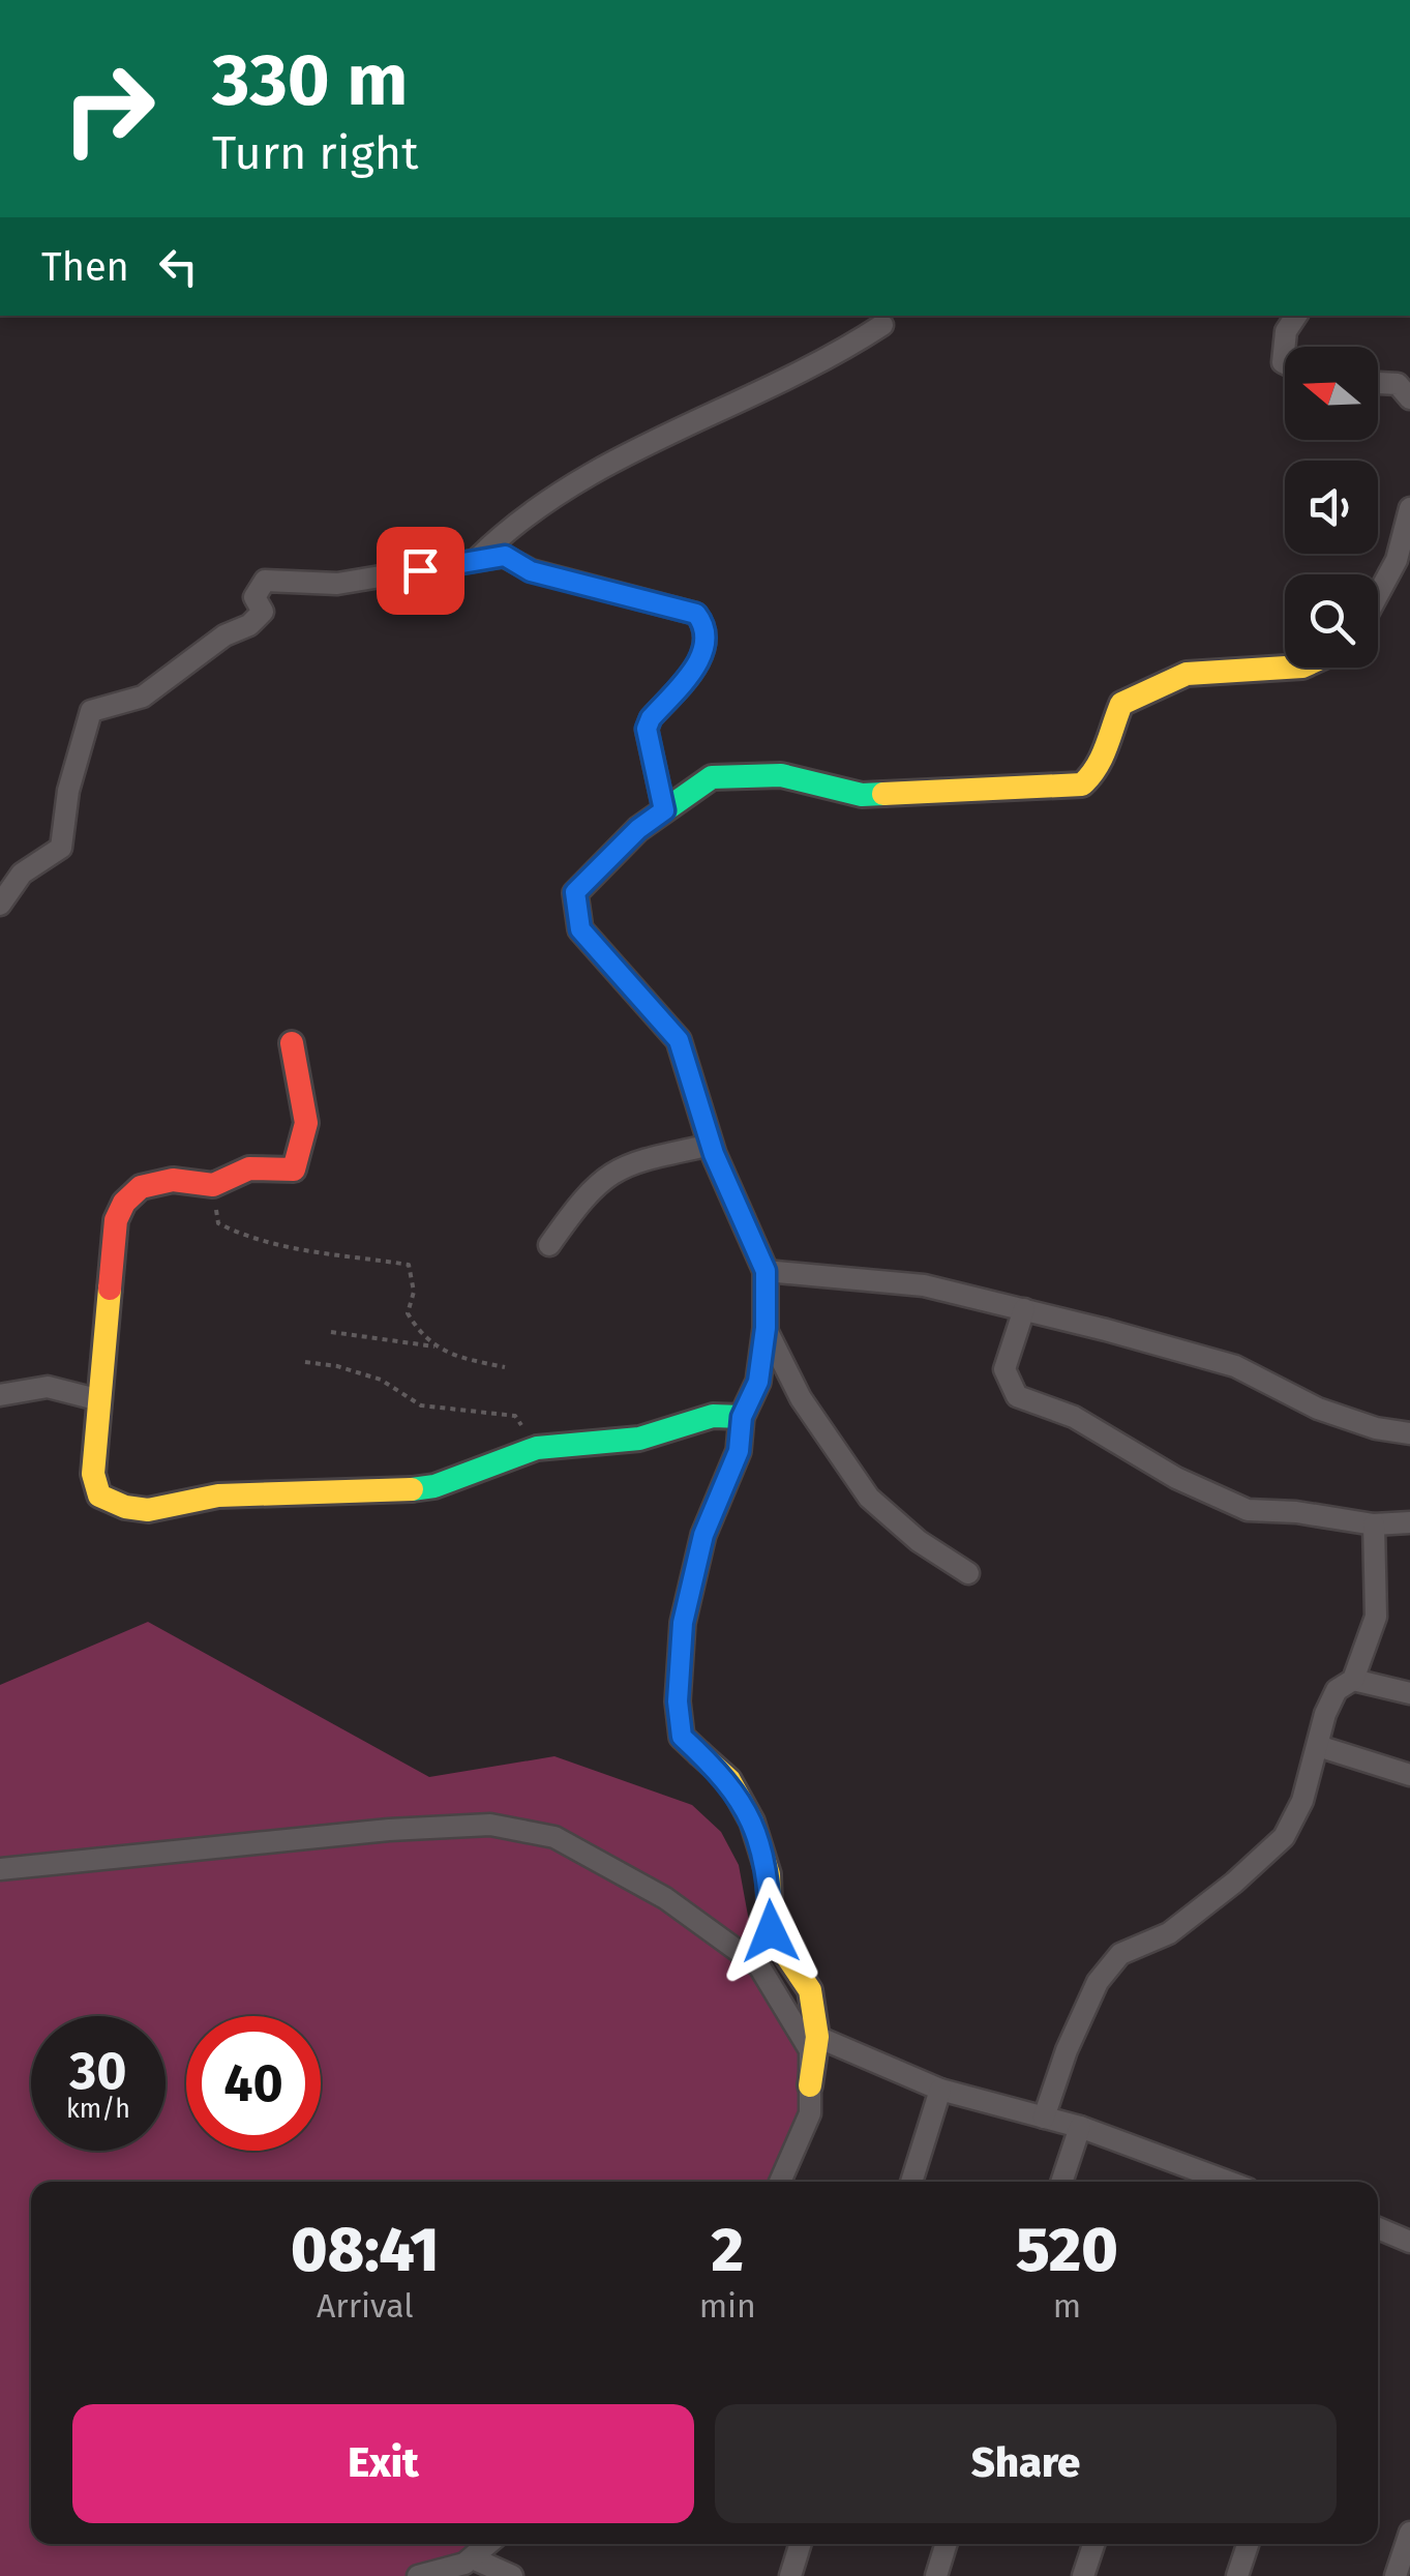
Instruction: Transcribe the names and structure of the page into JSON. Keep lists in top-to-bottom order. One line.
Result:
{"north":"left","page":{"turn":["330 m","Turn right"],"then":"Then","speed":"30 km/h","limit":"40","eta":["08:41","Arrival","2","min","520","m"],"buttons":["Exit","Share"]}}
